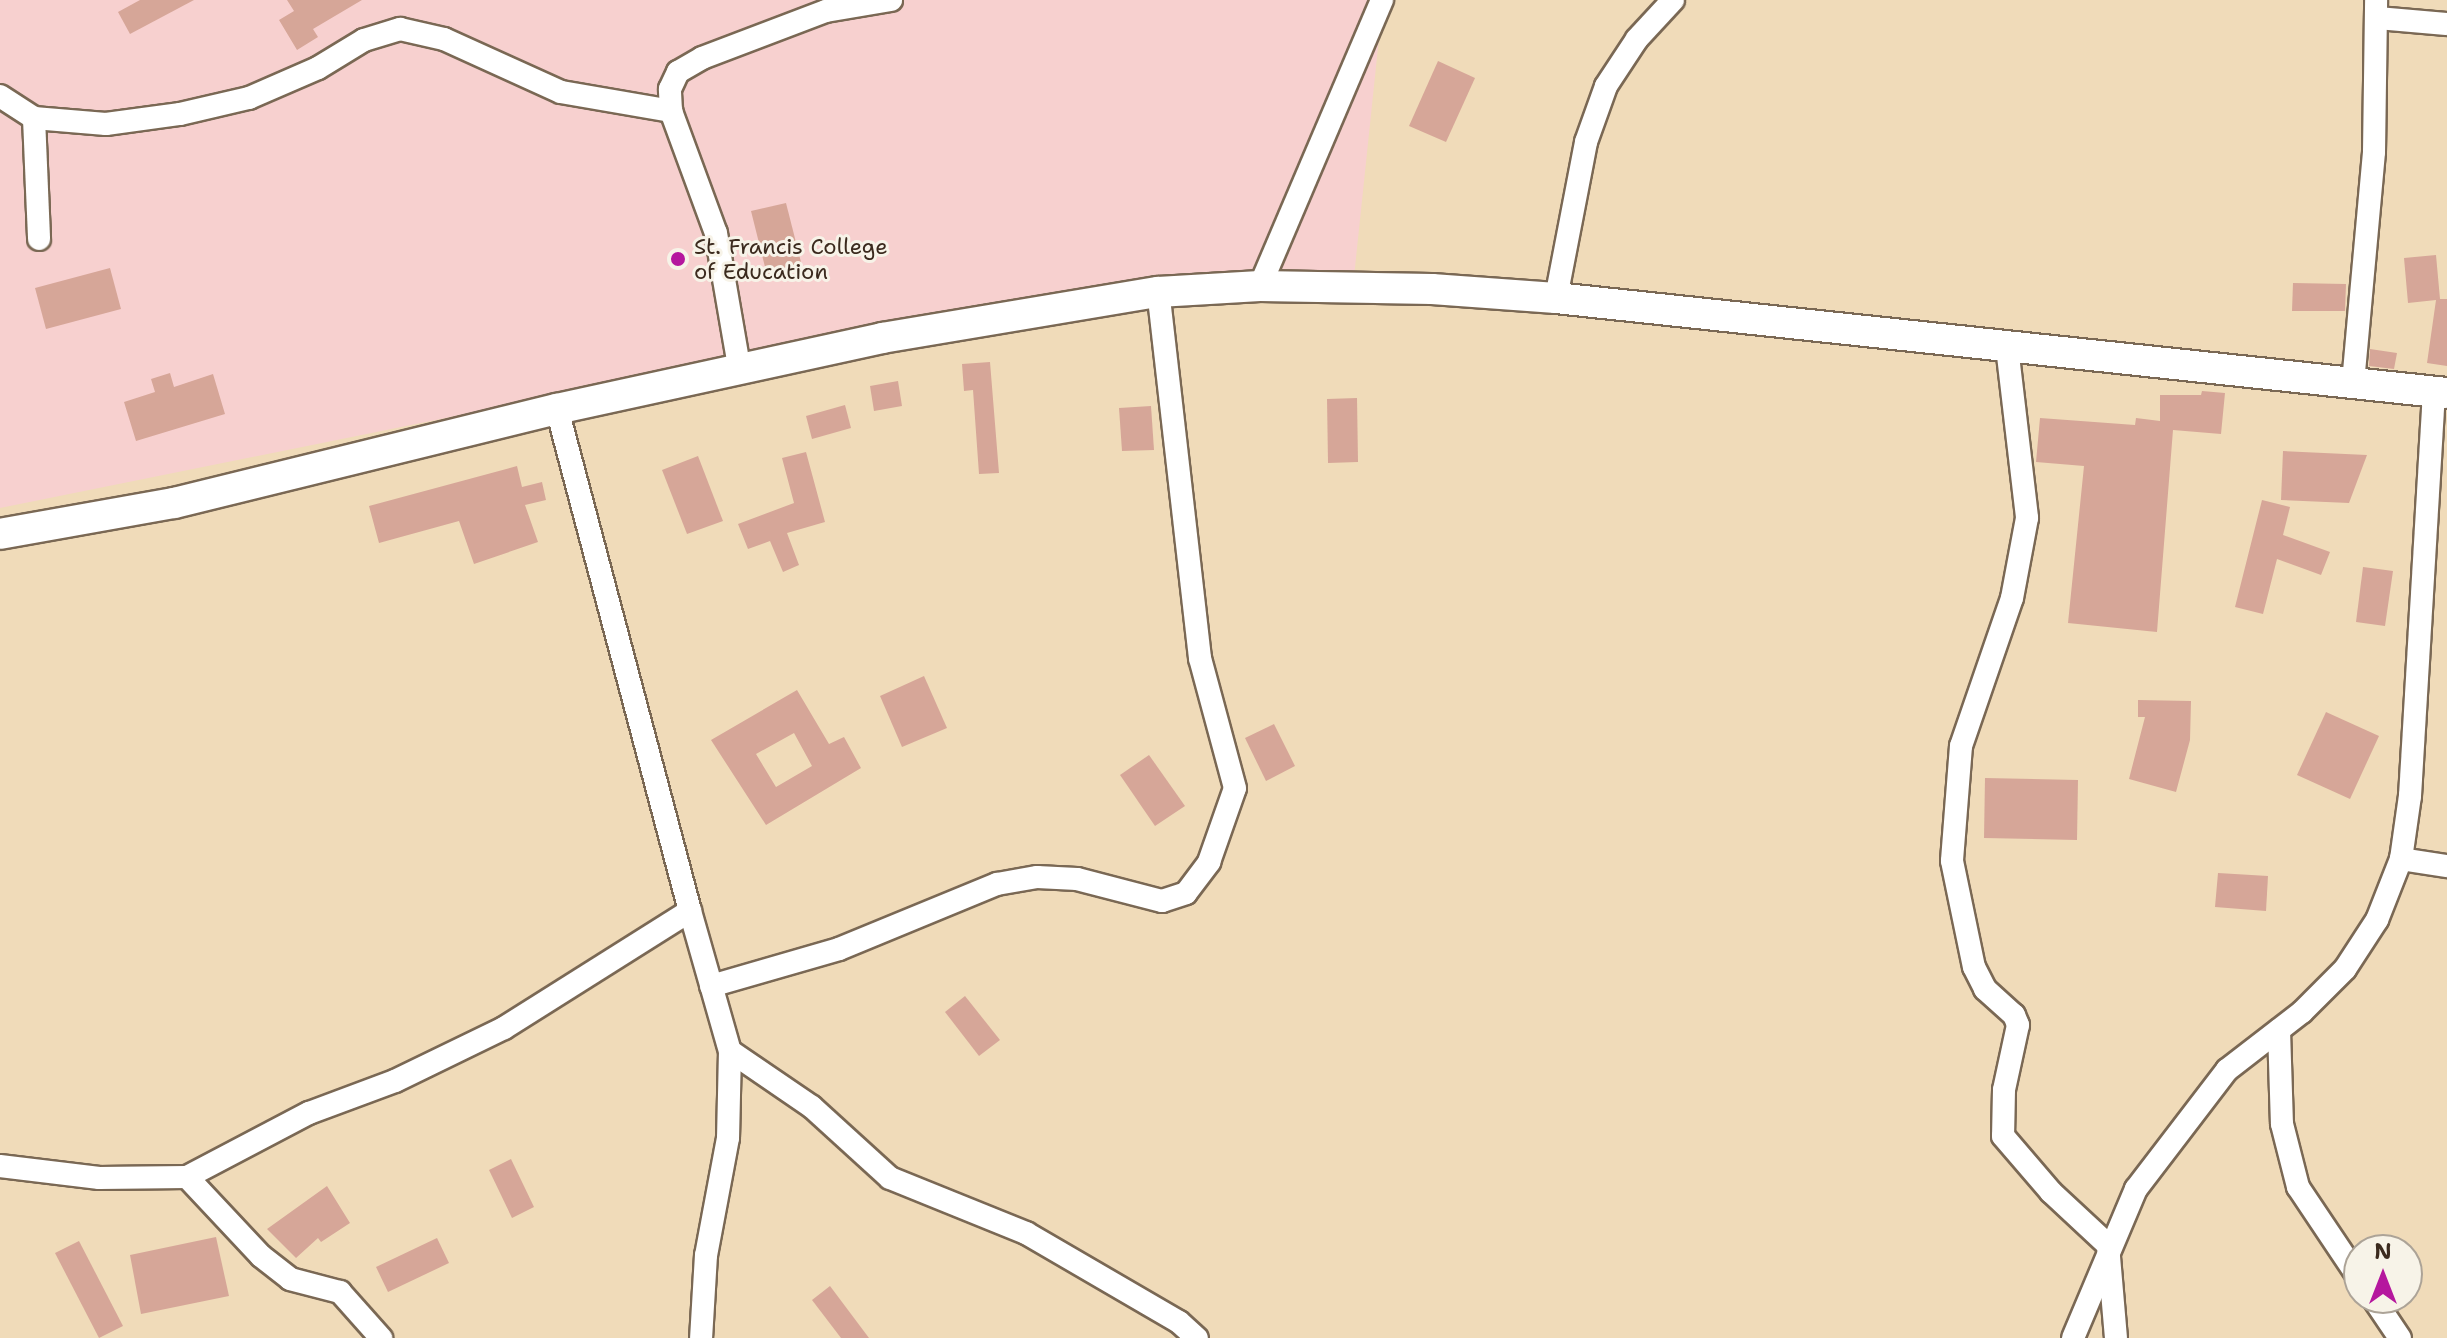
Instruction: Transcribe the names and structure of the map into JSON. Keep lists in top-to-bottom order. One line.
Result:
{"places":["St. Francis College of Education"],"north":"top"}
